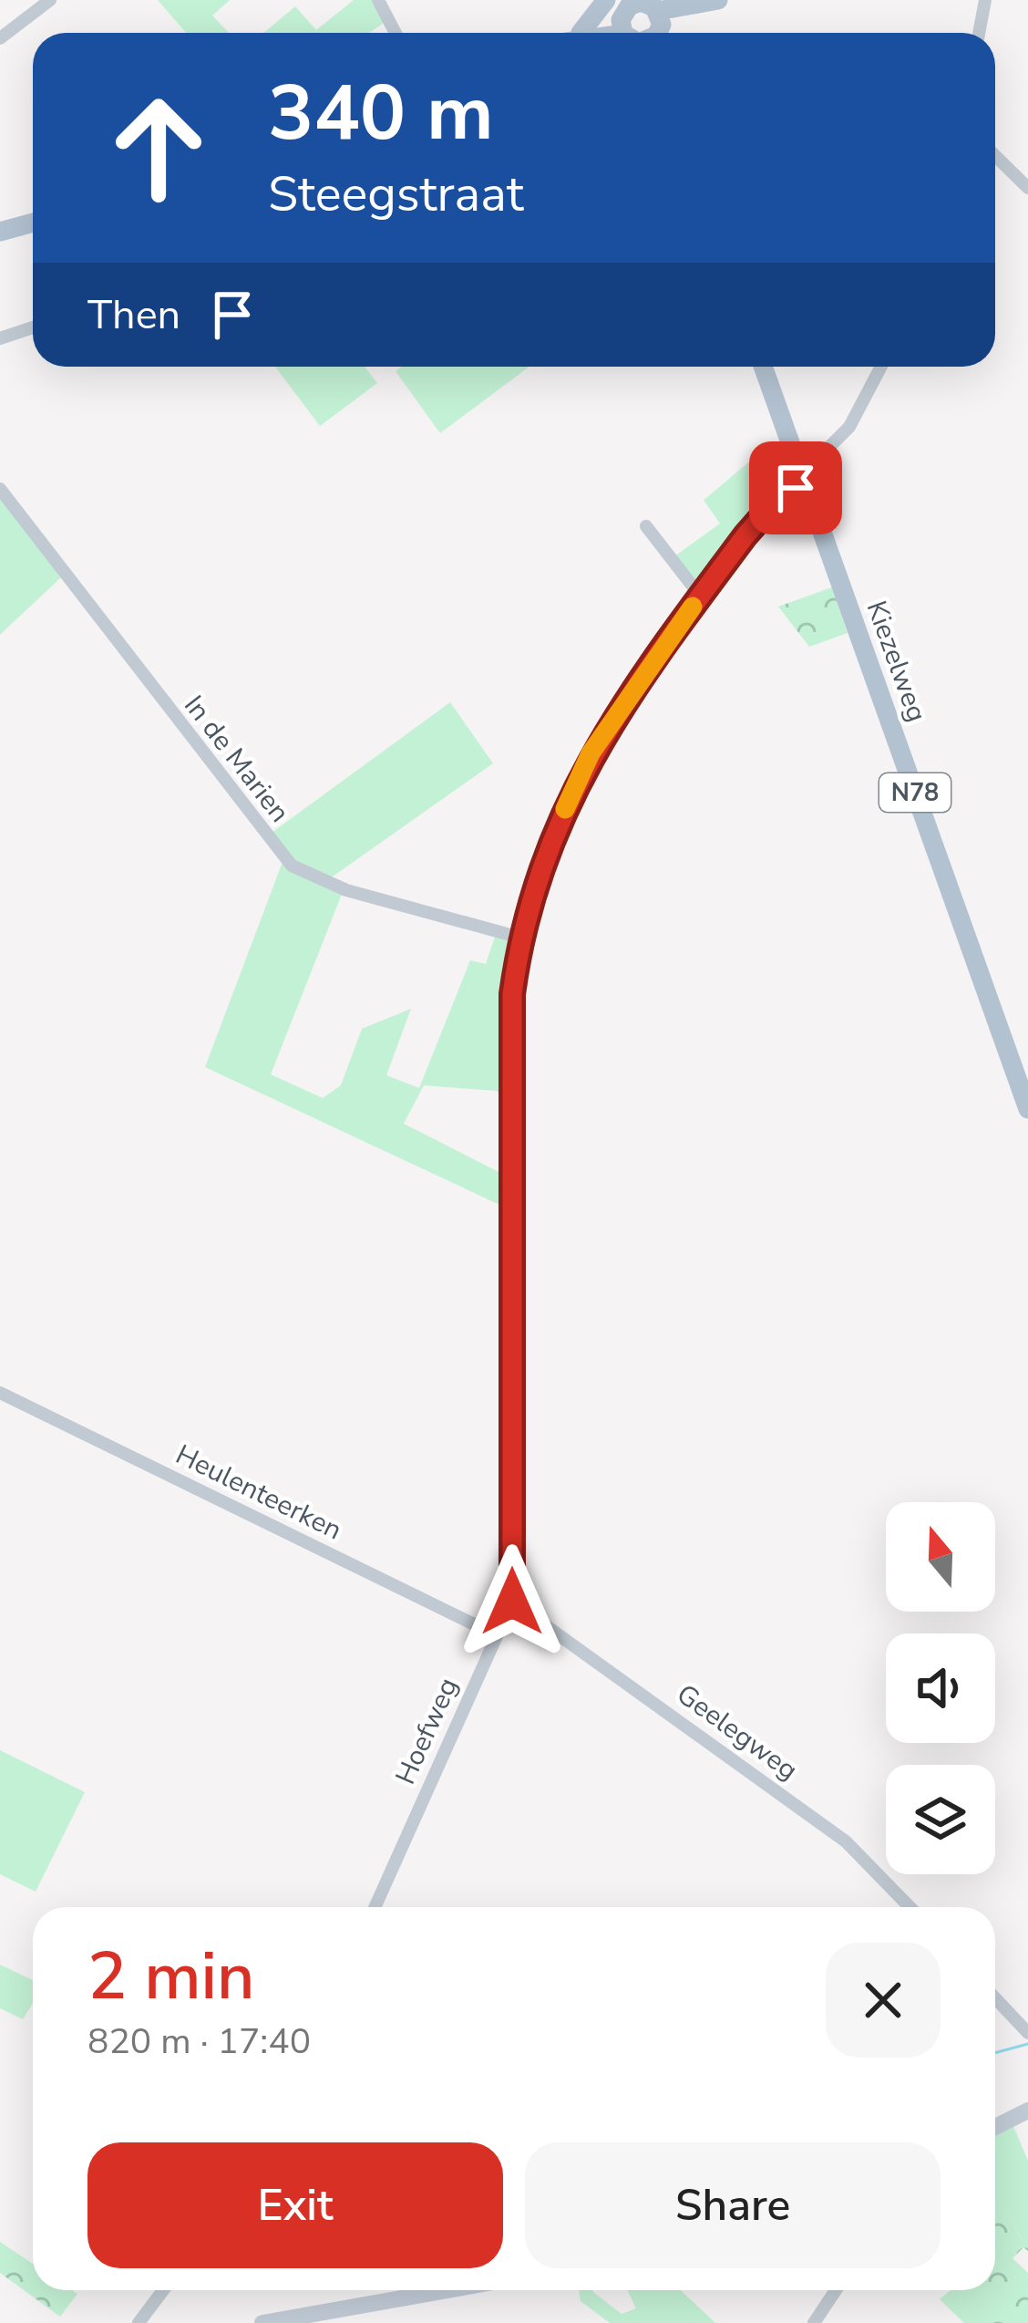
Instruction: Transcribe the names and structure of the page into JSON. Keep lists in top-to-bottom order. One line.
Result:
{"streets":{"main road":["Kiezelweg","N78"],"street":["In de Marien","Heulenteerken","Hoefweg","Geelegweg"]},"crossings":[["Kiezelweg","Hoefweg"],["In de Marien","Hoefweg"],["Heulenteerken","Hoefweg"],["Hoefweg","Geelegweg"]],"north":"top","page":{"turn":["340 m","Steegstraat"],"then":"Then","heading":["2 min","820 m · 17:40"],"buttons":["Exit","Share"]}}
